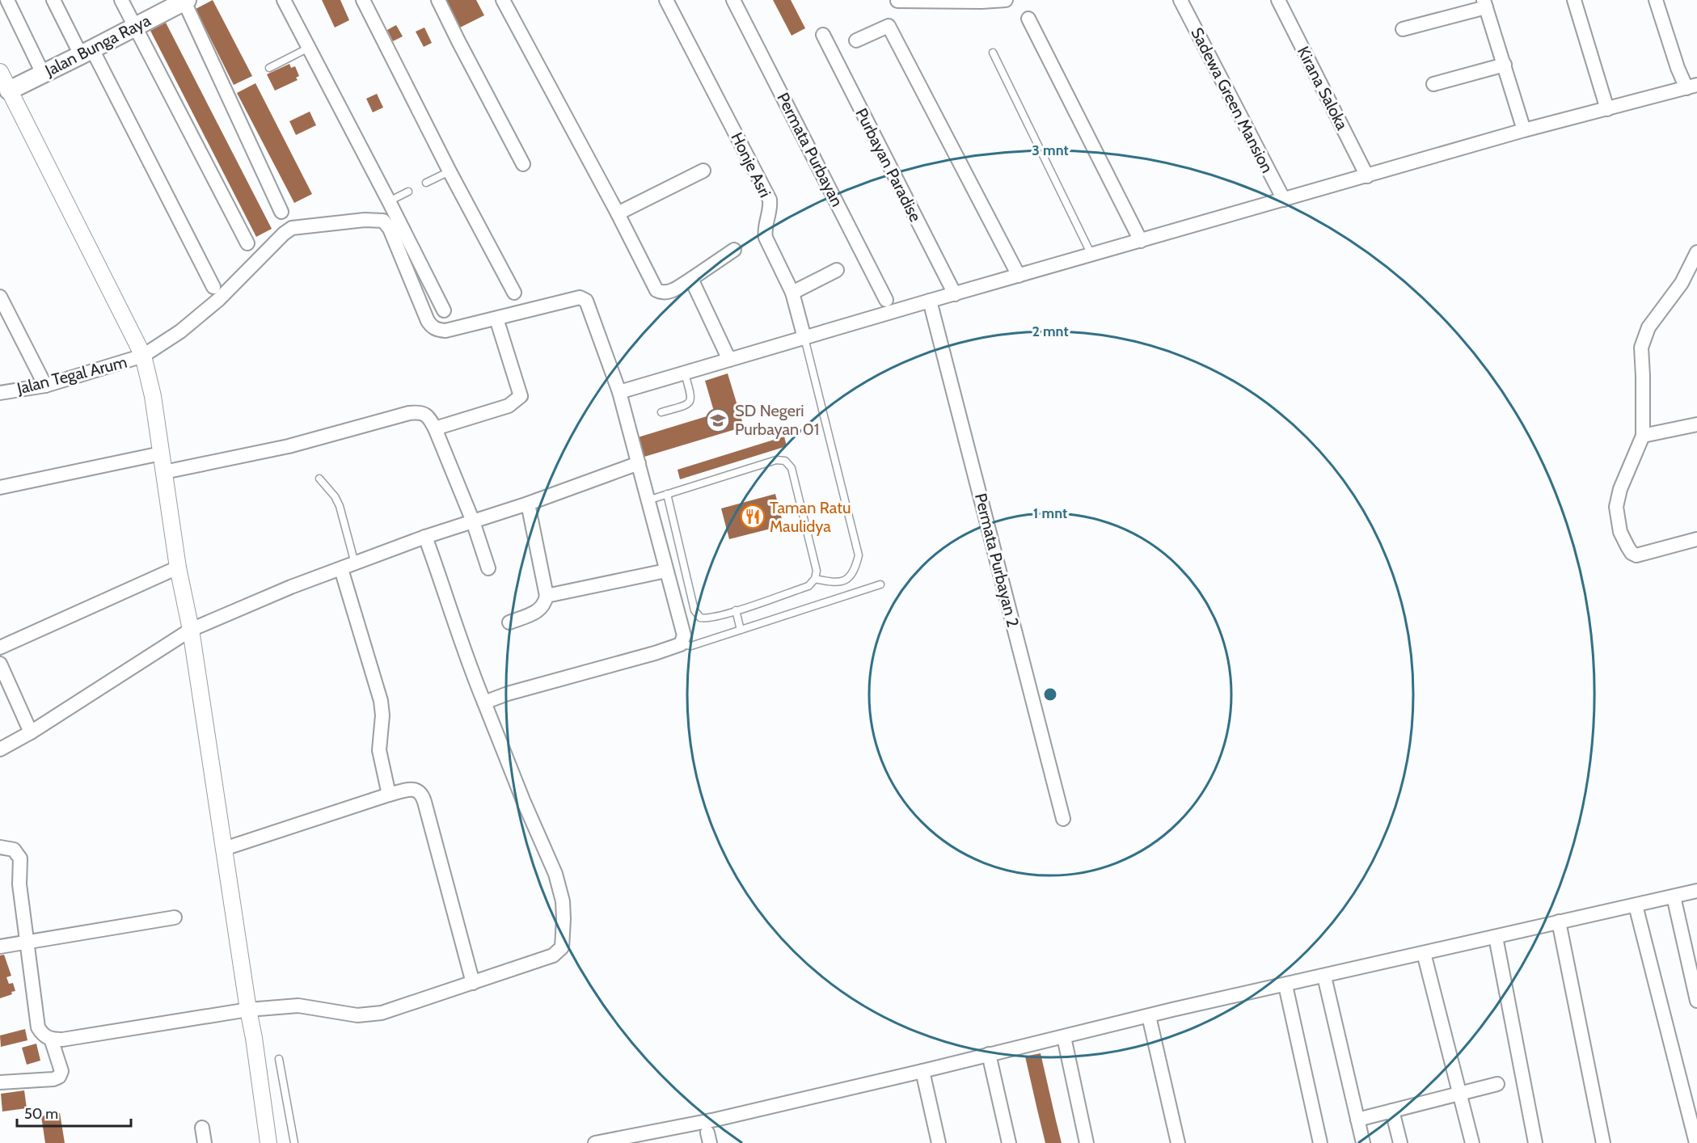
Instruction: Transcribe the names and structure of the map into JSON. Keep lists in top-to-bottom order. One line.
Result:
{"streets":{"main road":["Jalan Bunga Raya"],"street":["Kirana Saloka","Sadewa Green Mansion","Permata Purbayan","Honje Asri","Purbayan Paradise","Jalan Tegal Arum","Permata Purbayan 2"]},"places":{"school or university":["SD Negeri Purbayan 01"],"restaurant":["Taman Ratu Maulidya"]},"scale_bar":"50 m","rings":["3 mnt","2 mnt","1 mnt"]}
